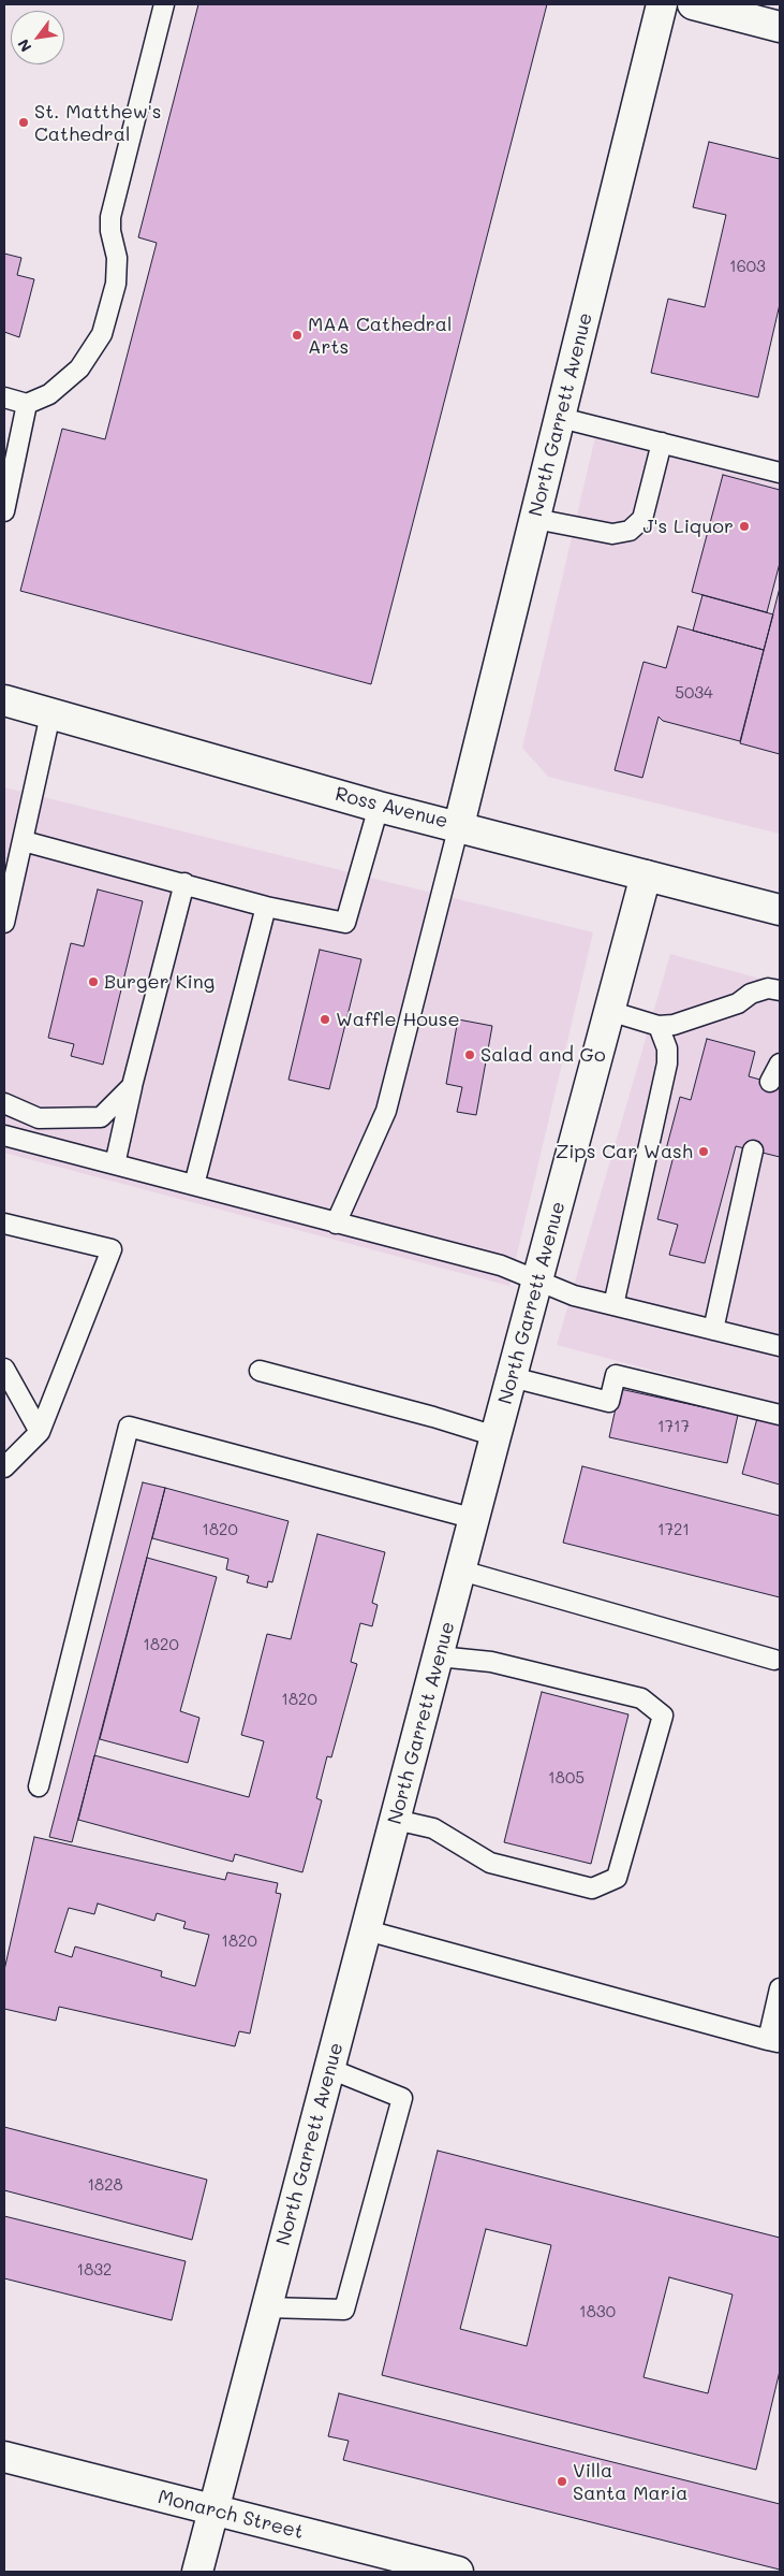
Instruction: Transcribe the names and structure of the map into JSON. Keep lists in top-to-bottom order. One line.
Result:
{"streets":{"street":["North Garrett Avenue","Ross Avenue","Monarch Street"]},"crossings":[["North Garrett Avenue","Ross Avenue"],["North Garrett Avenue","Monarch Street"]],"places":["St. Matthew's Cathedral","MAA Cathedral Arts","J's Liquor","Burger King","Waffle House","Salad and Go","Zips Car Wash","Villa Santa Maria"],"house_numbers":["1603","5034","1717","1820","1721","1820","1820","1805","1820","1828","1832","1830"],"north":"bottom left"}
